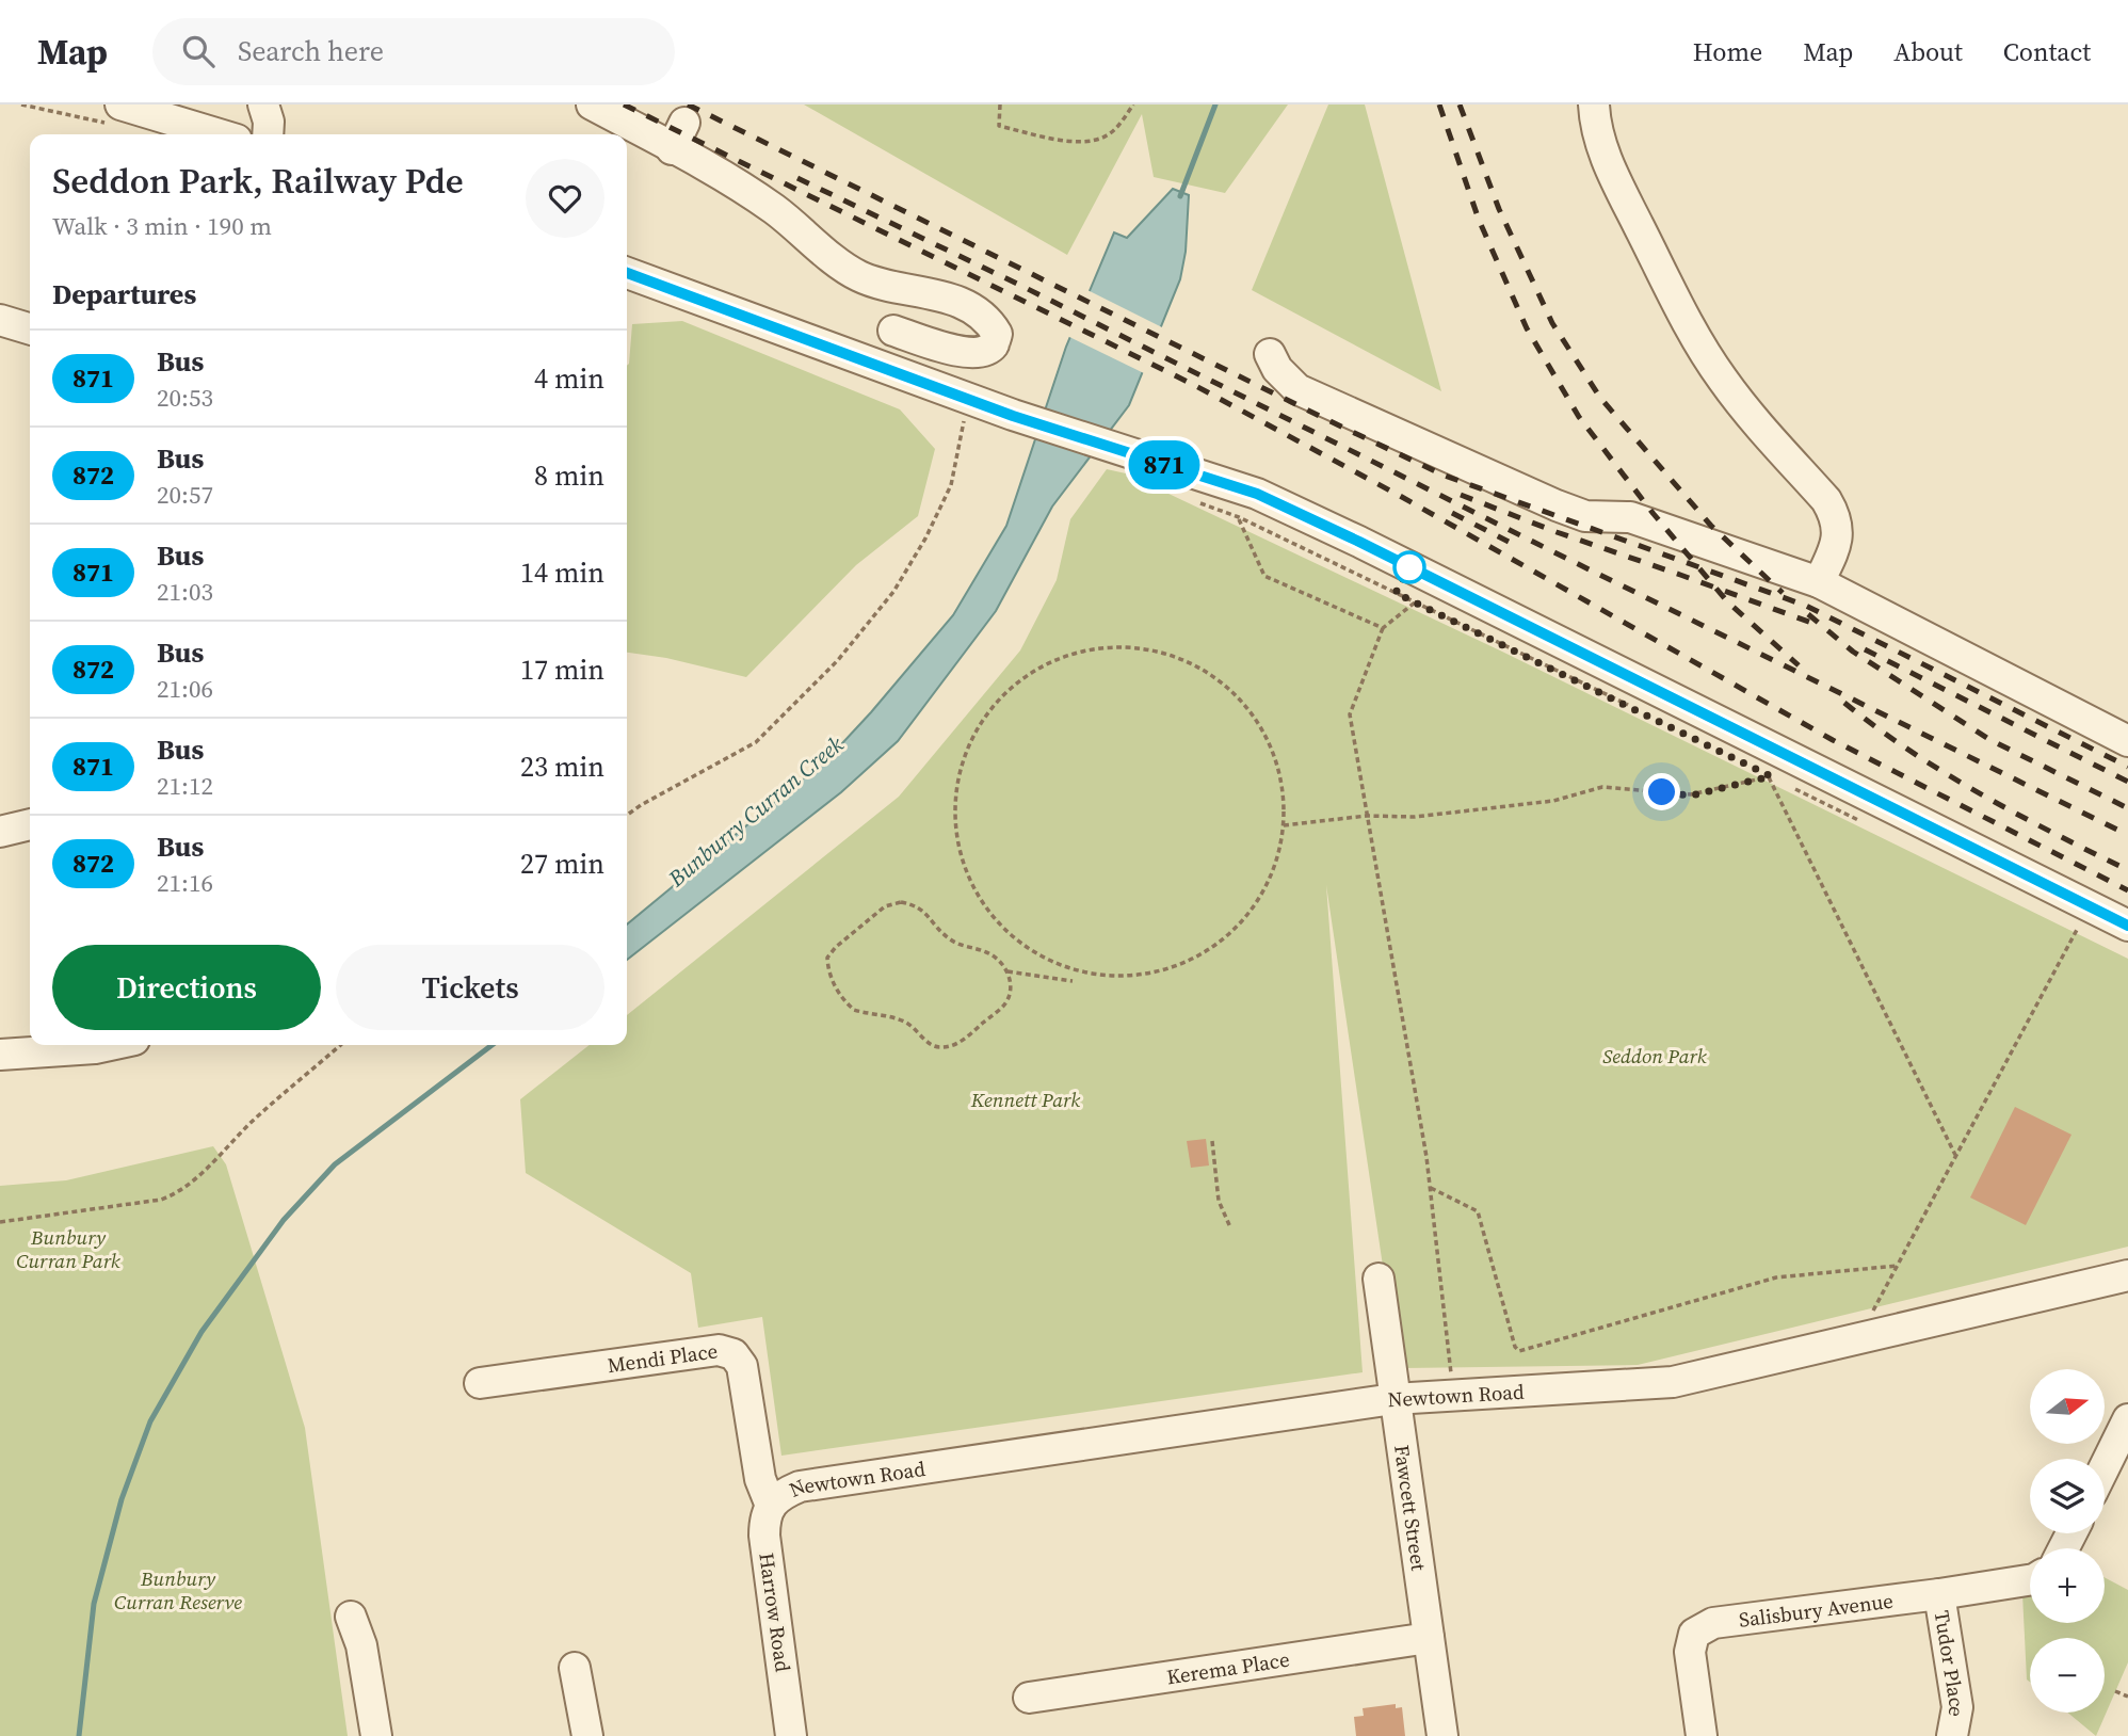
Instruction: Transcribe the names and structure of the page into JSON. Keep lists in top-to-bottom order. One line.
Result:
{"streets":{"street":["Mendi Place","Newtown Road","Fawcett Street","Salisbury Avenue","Harrow Road","Tudor Place","Kerema Place"]},"crossings":[["Mendi Place","Newtown Road"],["Mendi Place","Harrow Road"],["Newtown Road","Fawcett Street"],["Newtown Road","Harrow Road"],["Fawcett Street","Kerema Place"],["Salisbury Avenue","Tudor Place"]],"water":["Bunburry Curran Creek"],"parks":["Seddon Park","Kennett Park","Bunbury Curran Park","Bunbury Curran Reserve"],"lines":["bus line 871"],"north":"right","page":{"header":"Map","search":"Search here","nav":["Home","Map","About","Contact"],"on_map":"871","heading":[["Seddon Park, Railway Pde","Walk · 3 min · 190 m"],"Departures"],"list":[{"mark":"871","name":"Bus","note":"20:53","value":"4 min"},{"mark":"872","name":"Bus","note":"20:57","value":"8 min"},{"mark":"871","name":"Bus","note":"21:03","value":"14 min"},{"mark":"872","name":"Bus","note":"21:06","value":"17 min"},{"mark":"871","name":"Bus","note":"21:12","value":"23 min"},{"mark":"872","name":"Bus","note":"21:16","value":"27 min"}],"buttons":["Directions","Tickets"],"map_buttons":["+","−"]}}
